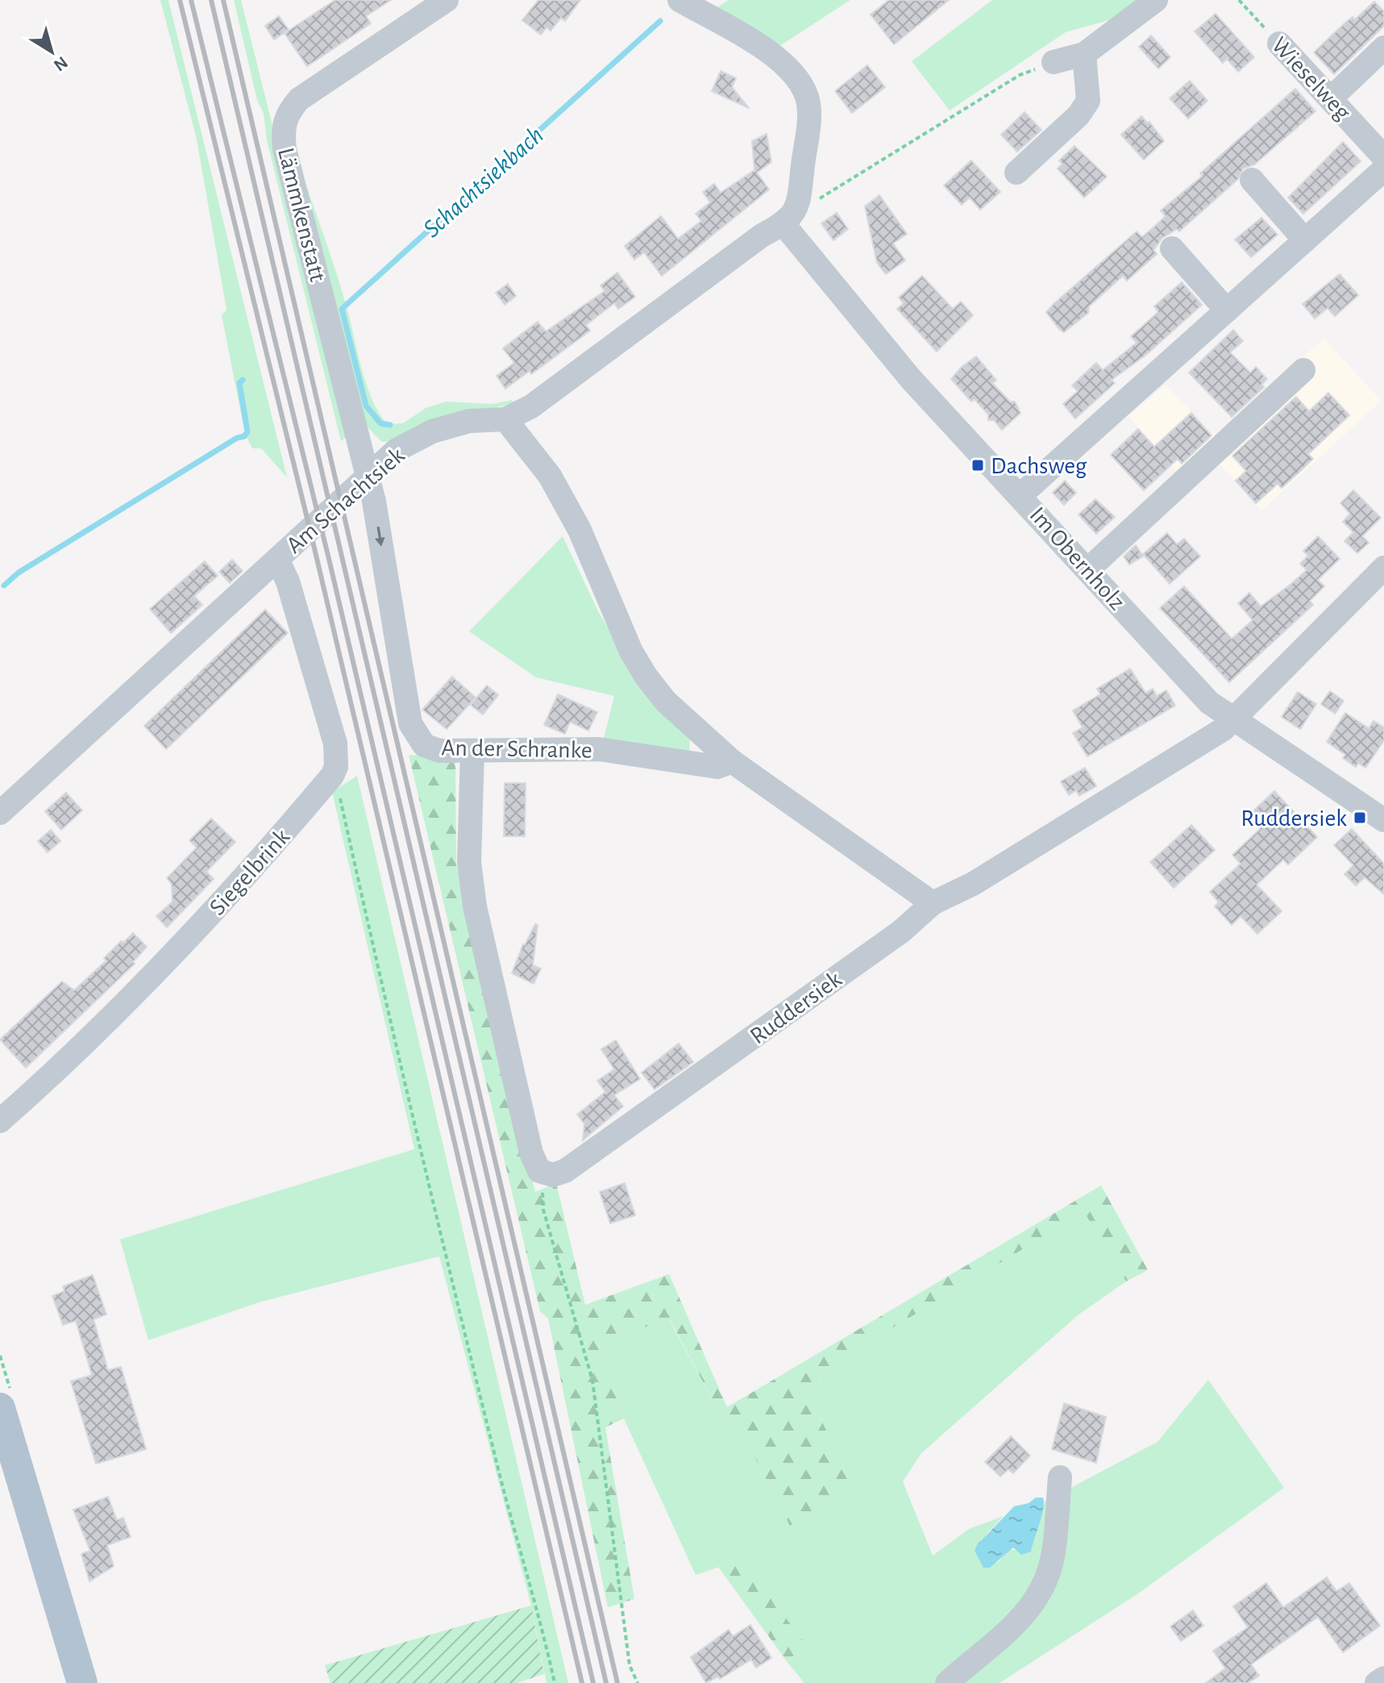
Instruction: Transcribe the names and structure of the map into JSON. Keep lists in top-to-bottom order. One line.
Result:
{"streets":{"street":["Wieselweg","Lämmkenstatt","Am Schachtsiek","Im Obernholz","An der Schranke","Siegelbrink","Ruddersiek"]},"crossings":[["Lämmkenstatt","Am Schachtsiek"],["Lämmkenstatt","An der Schranke"],["Am Schachtsiek","Im Obernholz"],["Am Schachtsiek","An der Schranke"],["Im Obernholz","Ruddersiek"]],"water":["Schachtsiekbach"],"places":{"transit":["Dachsweg","Ruddersiek"]},"north":"bottom right"}
